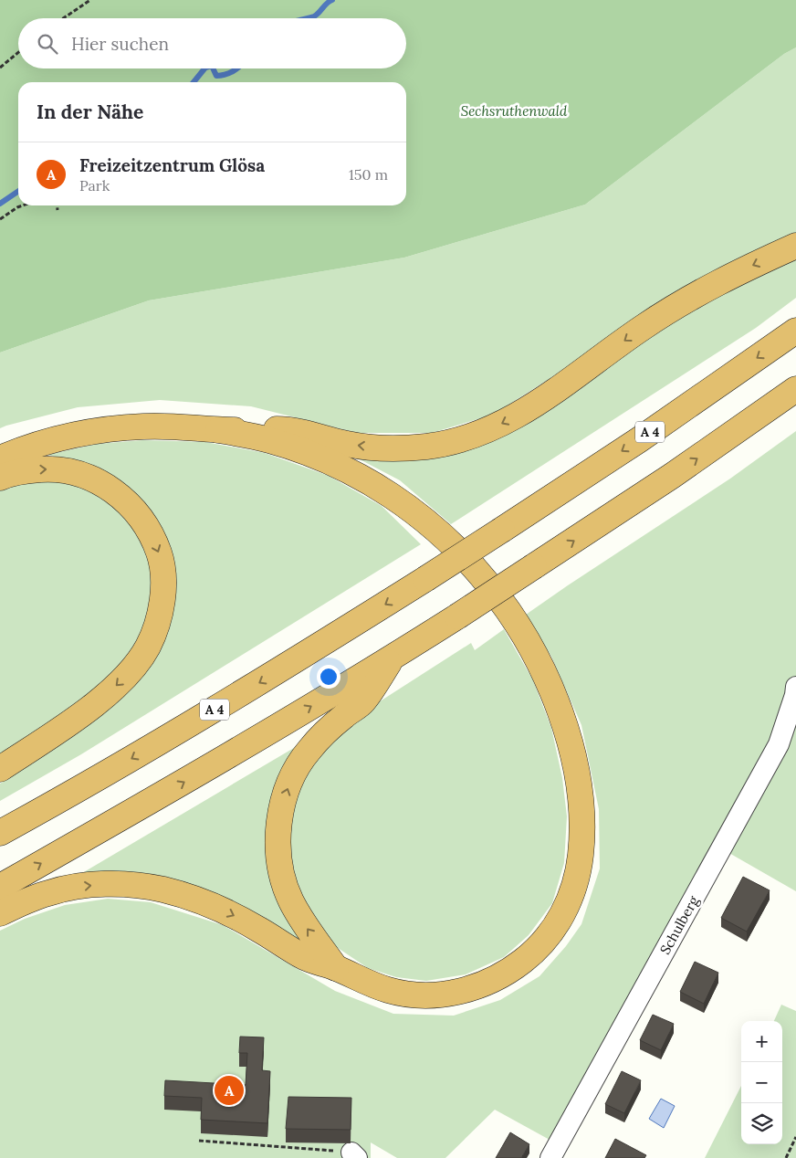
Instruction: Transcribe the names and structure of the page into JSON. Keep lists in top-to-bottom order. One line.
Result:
{"streets":{"highway":["A 4"],"street":["Schulberg"]},"parks":["Sechsruthenwald"],"page":{"search":"Hier suchen","heading":"In der Nähe","list":[{"mark":"A","name":"Freizeitzentrum Glösa","note":"Park","value":"150 m"}],"map_buttons":["+","−"],"pins":"A"}}
